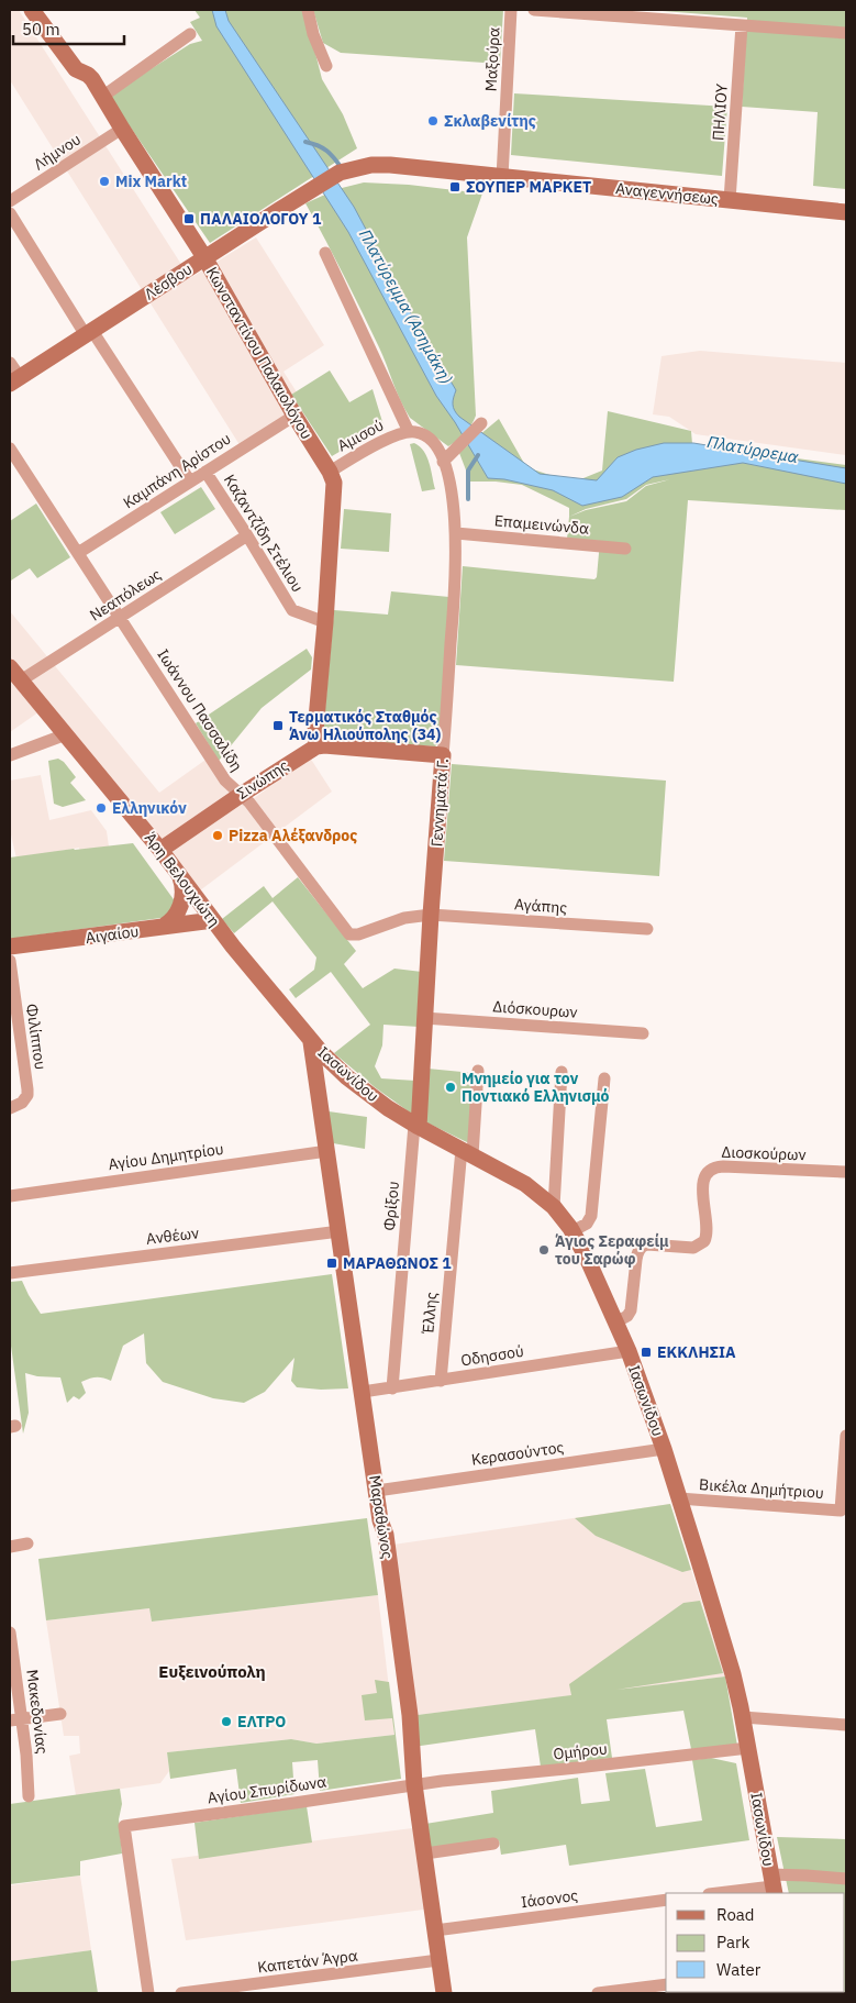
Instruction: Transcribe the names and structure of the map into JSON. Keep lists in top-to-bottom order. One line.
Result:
{"streets":{"street":["Μαξούρα","ΠΗΛΙΟΥ","Λήμνου","Αναγεννήσεως","Λέσβου","Κωνσταντίνου Παλαιολόγου","Αμισού","Καμπάνη Αρίστου","Επαμεινώνδα","Καζαντζίδη Στέλιου","Νεαπόλεως","Ιωάννου Πασσαλίδη","Σινώπης","Γεννηματά Γ.","Άρη Βελουχιώτη","Αγάπης","Αιγαίου","Διόσκουρων","Φιλίππου","Ιασωνίδου","Διοσκούρων","Αγίου Δημητρίου","Φρίξου","Ανθέων","Έλλης","Οδησσού","Κερασούντος","Βικέλα Δημήτριου","Μαραθώνος","Μακεδονίας","Ομήρου","Αγίου Σπυρίδωνα","Ιάσονος","Καπετάν Άγρα"]},"crossings":[["Μαξούρα","Αναγεννήσεως"],["ΠΗΛΙΟΥ","Αναγεννήσεως"],["Λήμνου","Κωνσταντίνου Παλαιολόγου"],["Αναγεννήσεως","Λέσβου"],["Λέσβου","Κωνσταντίνου Παλαιολόγου"],["Κωνσταντίνου Παλαιολόγου","Αμισού"],["Κωνσταντίνου Παλαιολόγου","Καμπάνη Αρίστου"],["Κωνσταντίνου Παλαιολόγου","Καζαντζίδη Στέλιου"],["Κωνσταντίνου Παλαιολόγου","Σινώπης"],["Αμισού","Γεννηματά Γ."],["Καμπάνη Αρίστου","Καζαντζίδη Στέλιου"],["Καμπάνη Αρίστου","Ιωάννου Πασσαλίδη"],["Επαμεινώνδα","Γεννηματά Γ."],["Καζαντζίδη Στέλιου","Νεαπόλεως"],["Νεαπόλεως","Ιωάννου Πασσαλίδη"],["Νεαπόλεως","Άρη Βελουχιώτη"],["Ιωάννου Πασσαλίδη","Σινώπης"],["Ιωάννου Πασσαλίδη","Γεννηματά Γ."],["Ιωάννου Πασσαλίδη","Αγάπης"],["Σινώπης","Άρη Βελουχιώτη"],["Γεννηματά Γ.","Αγάπης"],["Γεννηματά Γ.","Διόσκουρων"],["Γεννηματά Γ.","Ιασωνίδου"],["Γεννηματά Γ.","Φρίξου"],["Άρη Βελουχιώτη","Αιγαίου"],["Άρη Βελουχιώτη","Ιασωνίδου"],["Άρη Βελουχιώτη","Μαραθώνος"],["Ιασωνίδου","Διοσκούρων"],["Ιασωνίδου","Φρίξου"],["Ιασωνίδου","Έλλης"],["Ιασωνίδου","Οδησσού"],["Ιασωνίδου","Κερασούντος"],["Ιασωνίδου","Βικέλα Δημήτριου"],["Ιασωνίδου","Μαραθώνος"],["Ιασωνίδου","Ομήρου"],["Αγίου Δημητρίου","Μαραθώνος"],["Φρίξου","Οδησσού"],["Ανθέων","Μαραθώνος"],["Έλλης","Οδησσού"],["Οδησσού","Μαραθώνος"],["Κερασούντος","Μαραθώνος"],["Μαραθώνος","Ομήρου"],["Μαραθώνος","Αγίου Σπυρίδωνα"],["Μαραθώνος","Ιάσονος"],["Μαραθώνος","Καπετάν Άγρα"],["Ομήρου","Αγίου Σπυρίδωνα"]],"districts":["Ευξεινούπολη"],"water":["Πλατύρεμμα (Ασημάκη)","Πλατύρρεμα"],"places":{"other":["Σκλαβενίτης","Mix Markt","Ελληνικόν","Pizza Αλέξανδρος","Μνημείο για τον Ποντιακό Ελληνισμό","Άγιος Σεραφείμ του Σαρώφ","ΕΛΤΡΟ"],"transit":["ΣΟΥΠΕΡ ΜΑΡΚΕΤ","ΠΑΛΑΙΟΛΟΓΟΥ 1","Τερματικός Σταθμός Άνω Ηλιούπολης (34)","ΜΑΡΑΘΩΝΟΣ 1","ΕΚΚΛΗΣΙΑ"]},"legend":["Road","Park","Water"],"scale_bar":"50 m"}
